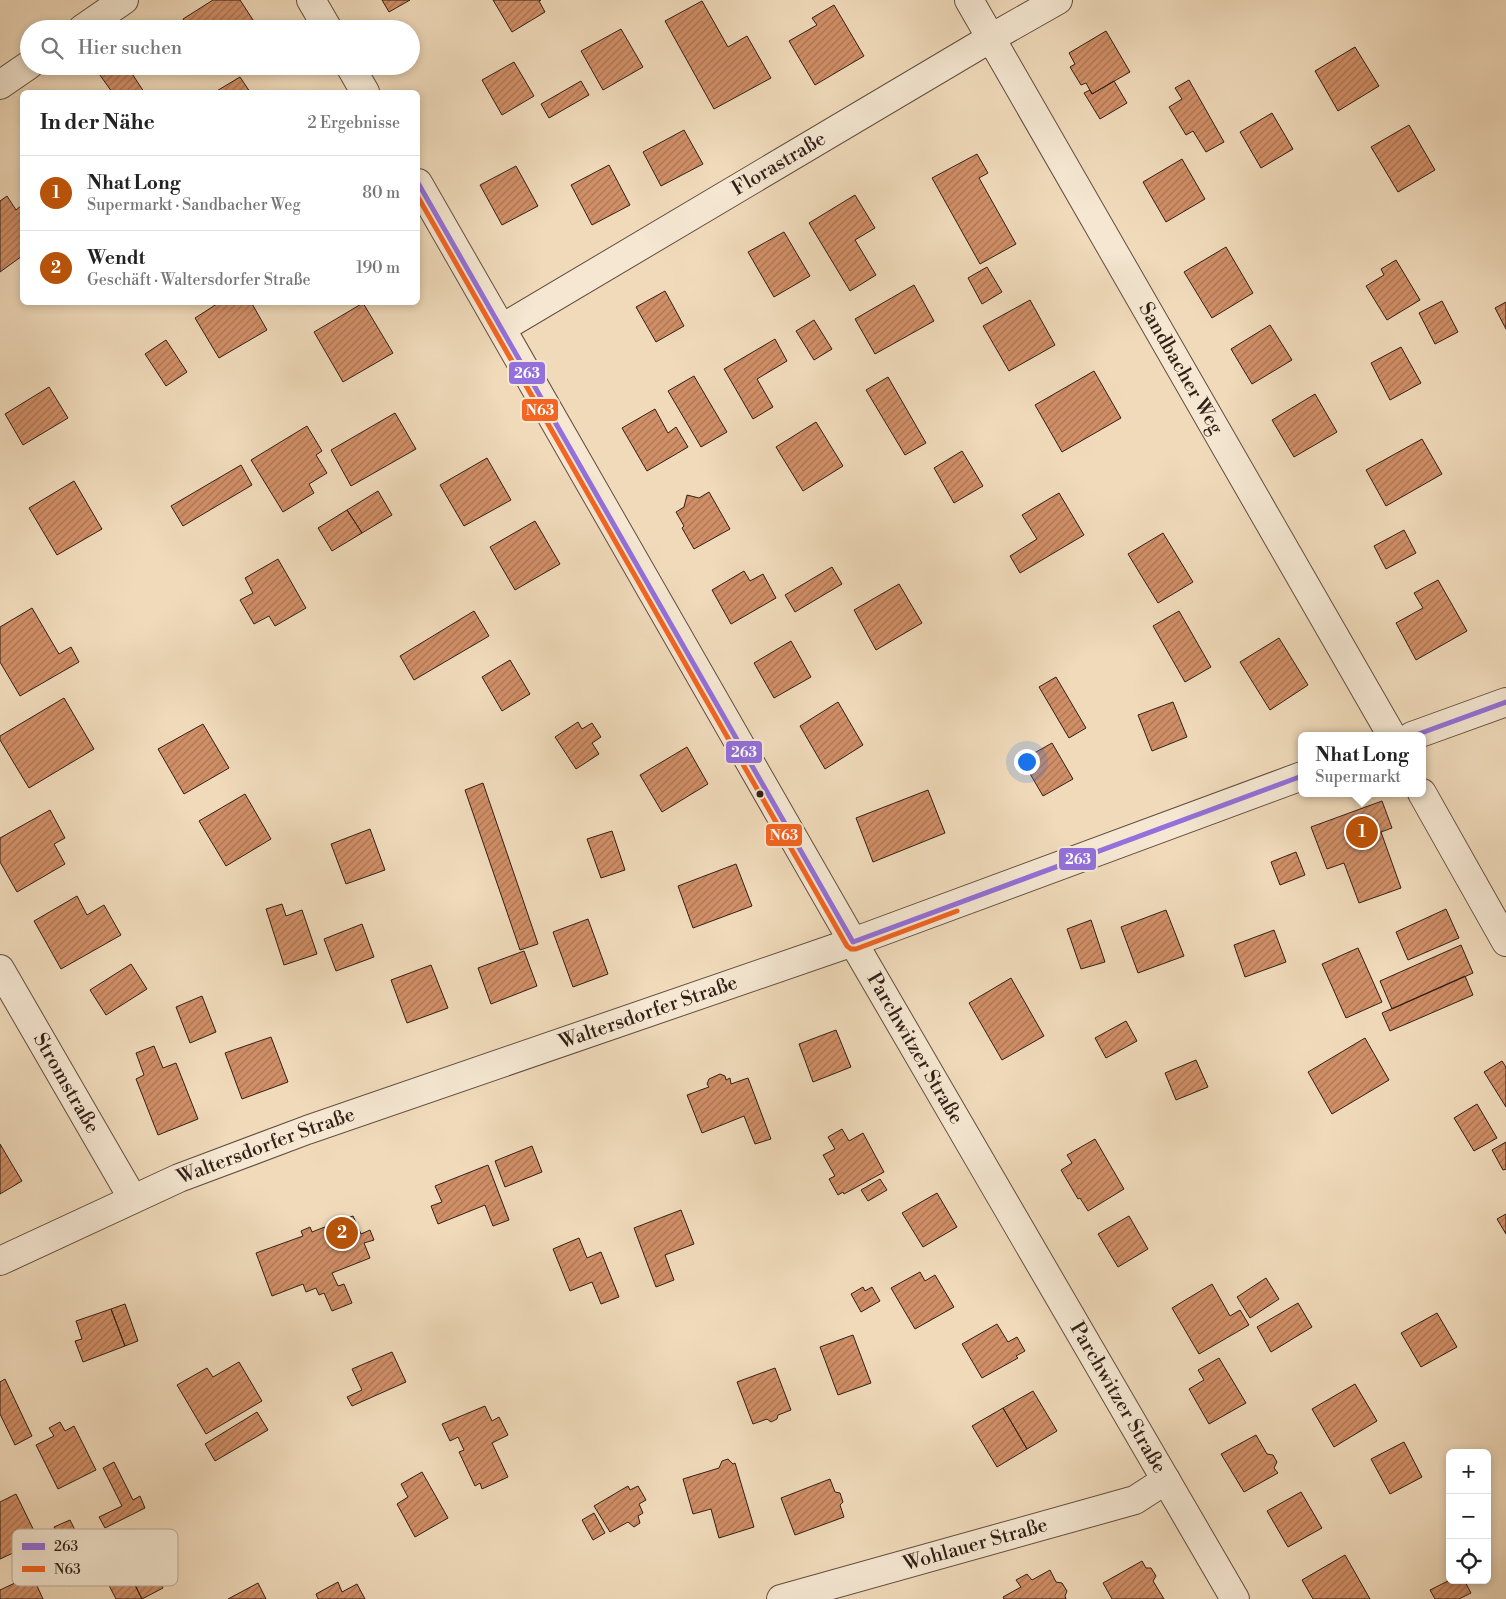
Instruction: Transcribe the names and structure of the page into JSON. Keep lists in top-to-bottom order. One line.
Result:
{"streets":{"street":["Florastraße","Sandbacher Weg","Waltersdorfer Straße","Parchwitzer Straße","Stromstraße","Wohlauer Straße"]},"crossings":[["Florastraße","Sandbacher Weg"],["Florastraße","Parchwitzer Straße"],["Waltersdorfer Straße","Parchwitzer Straße"],["Waltersdorfer Straße","Stromstraße"],["Parchwitzer Straße","Wohlauer Straße"]],"lines":["transit line 263","transit line N63"],"legend":["263","N63"],"page":{"search":"Hier suchen","heading":["In der Nähe","2 Ergebnisse"],"list":[{"mark":"1","name":"Nhat Long","note":"Supermarkt · Sandbacher Weg","value":"80 m"},{"mark":"2","name":"Wendt","note":"Geschäft · Waltersdorfer Straße","value":"190 m"}],"popup":["Nhat Long","Supermarkt"],"pins":["1","2"],"map_buttons":["+","−"]}}
